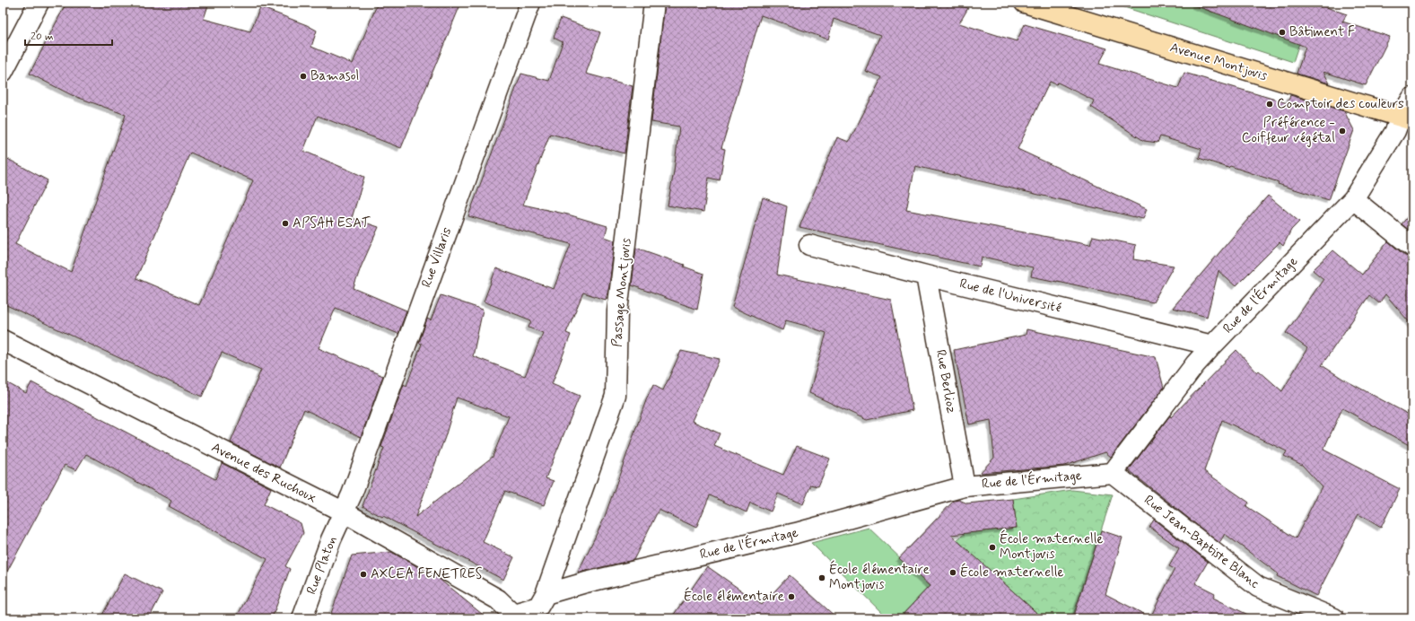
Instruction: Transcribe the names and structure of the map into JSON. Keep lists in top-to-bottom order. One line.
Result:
{"streets":{"main road":["Avenue Montjovis"],"street":["Rue Villaris","Passage Montjovis","Rue de l'Érmitage","Rue de l'Université","Rue Berlioz","Avenue des Ruchoux","Rue Jean-Baptiste Blanc","Rue Platon"]},"crossings":[["Avenue Montjovis","Rue de l'Érmitage"],["Rue Villaris","Avenue des Ruchoux"],["Rue Villaris","Rue Platon"],["Passage Montjovis","Rue de l'Érmitage"],["Rue de l'Érmitage","Rue de l'Université"],["Rue de l'Érmitage","Rue Berlioz"],["Rue de l'Érmitage","Rue Jean-Baptiste Blanc"],["Rue de l'Université","Rue Berlioz"],["Avenue des Ruchoux","Rue Platon"]],"places":["Bâtiment F","Bamasol","Comptoir des couleurs","Préférence - Coiffeur végétal","APSAH ESAT","École maternelle Montjovis","École maternelle","AXCEA FENETRES","École élémentaire Montjovis","École élémentaire"],"scale_bar":"20 m"}
